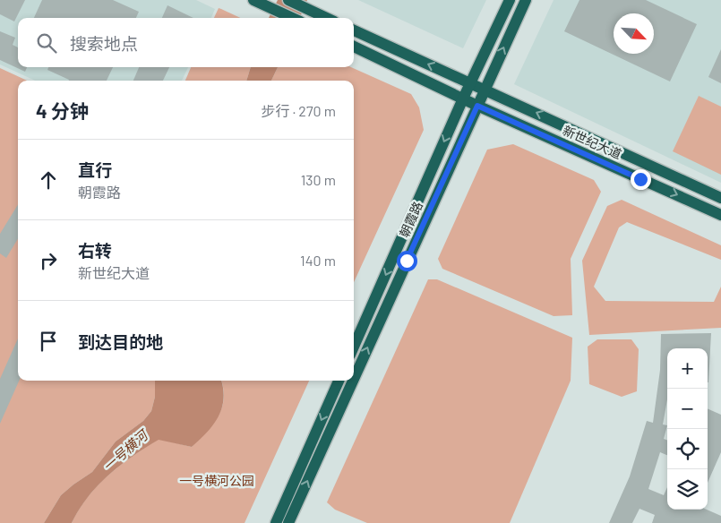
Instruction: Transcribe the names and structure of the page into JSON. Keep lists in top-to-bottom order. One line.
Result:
{"streets":{"main road":["新世纪大道","朝霞路"]},"crossings":[["新世纪大道","朝霞路"]],"water":["一号横河"],"parks":["一号横河公园"],"north":"bottom right","page":{"search":"搜索地点","heading":["4 分钟","步行 · 270 m"],"list":[["直行","朝霞路","130 m"],["右转","新世纪大道","140 m"],"到达目的地"],"map_buttons":["+","−"]}}
